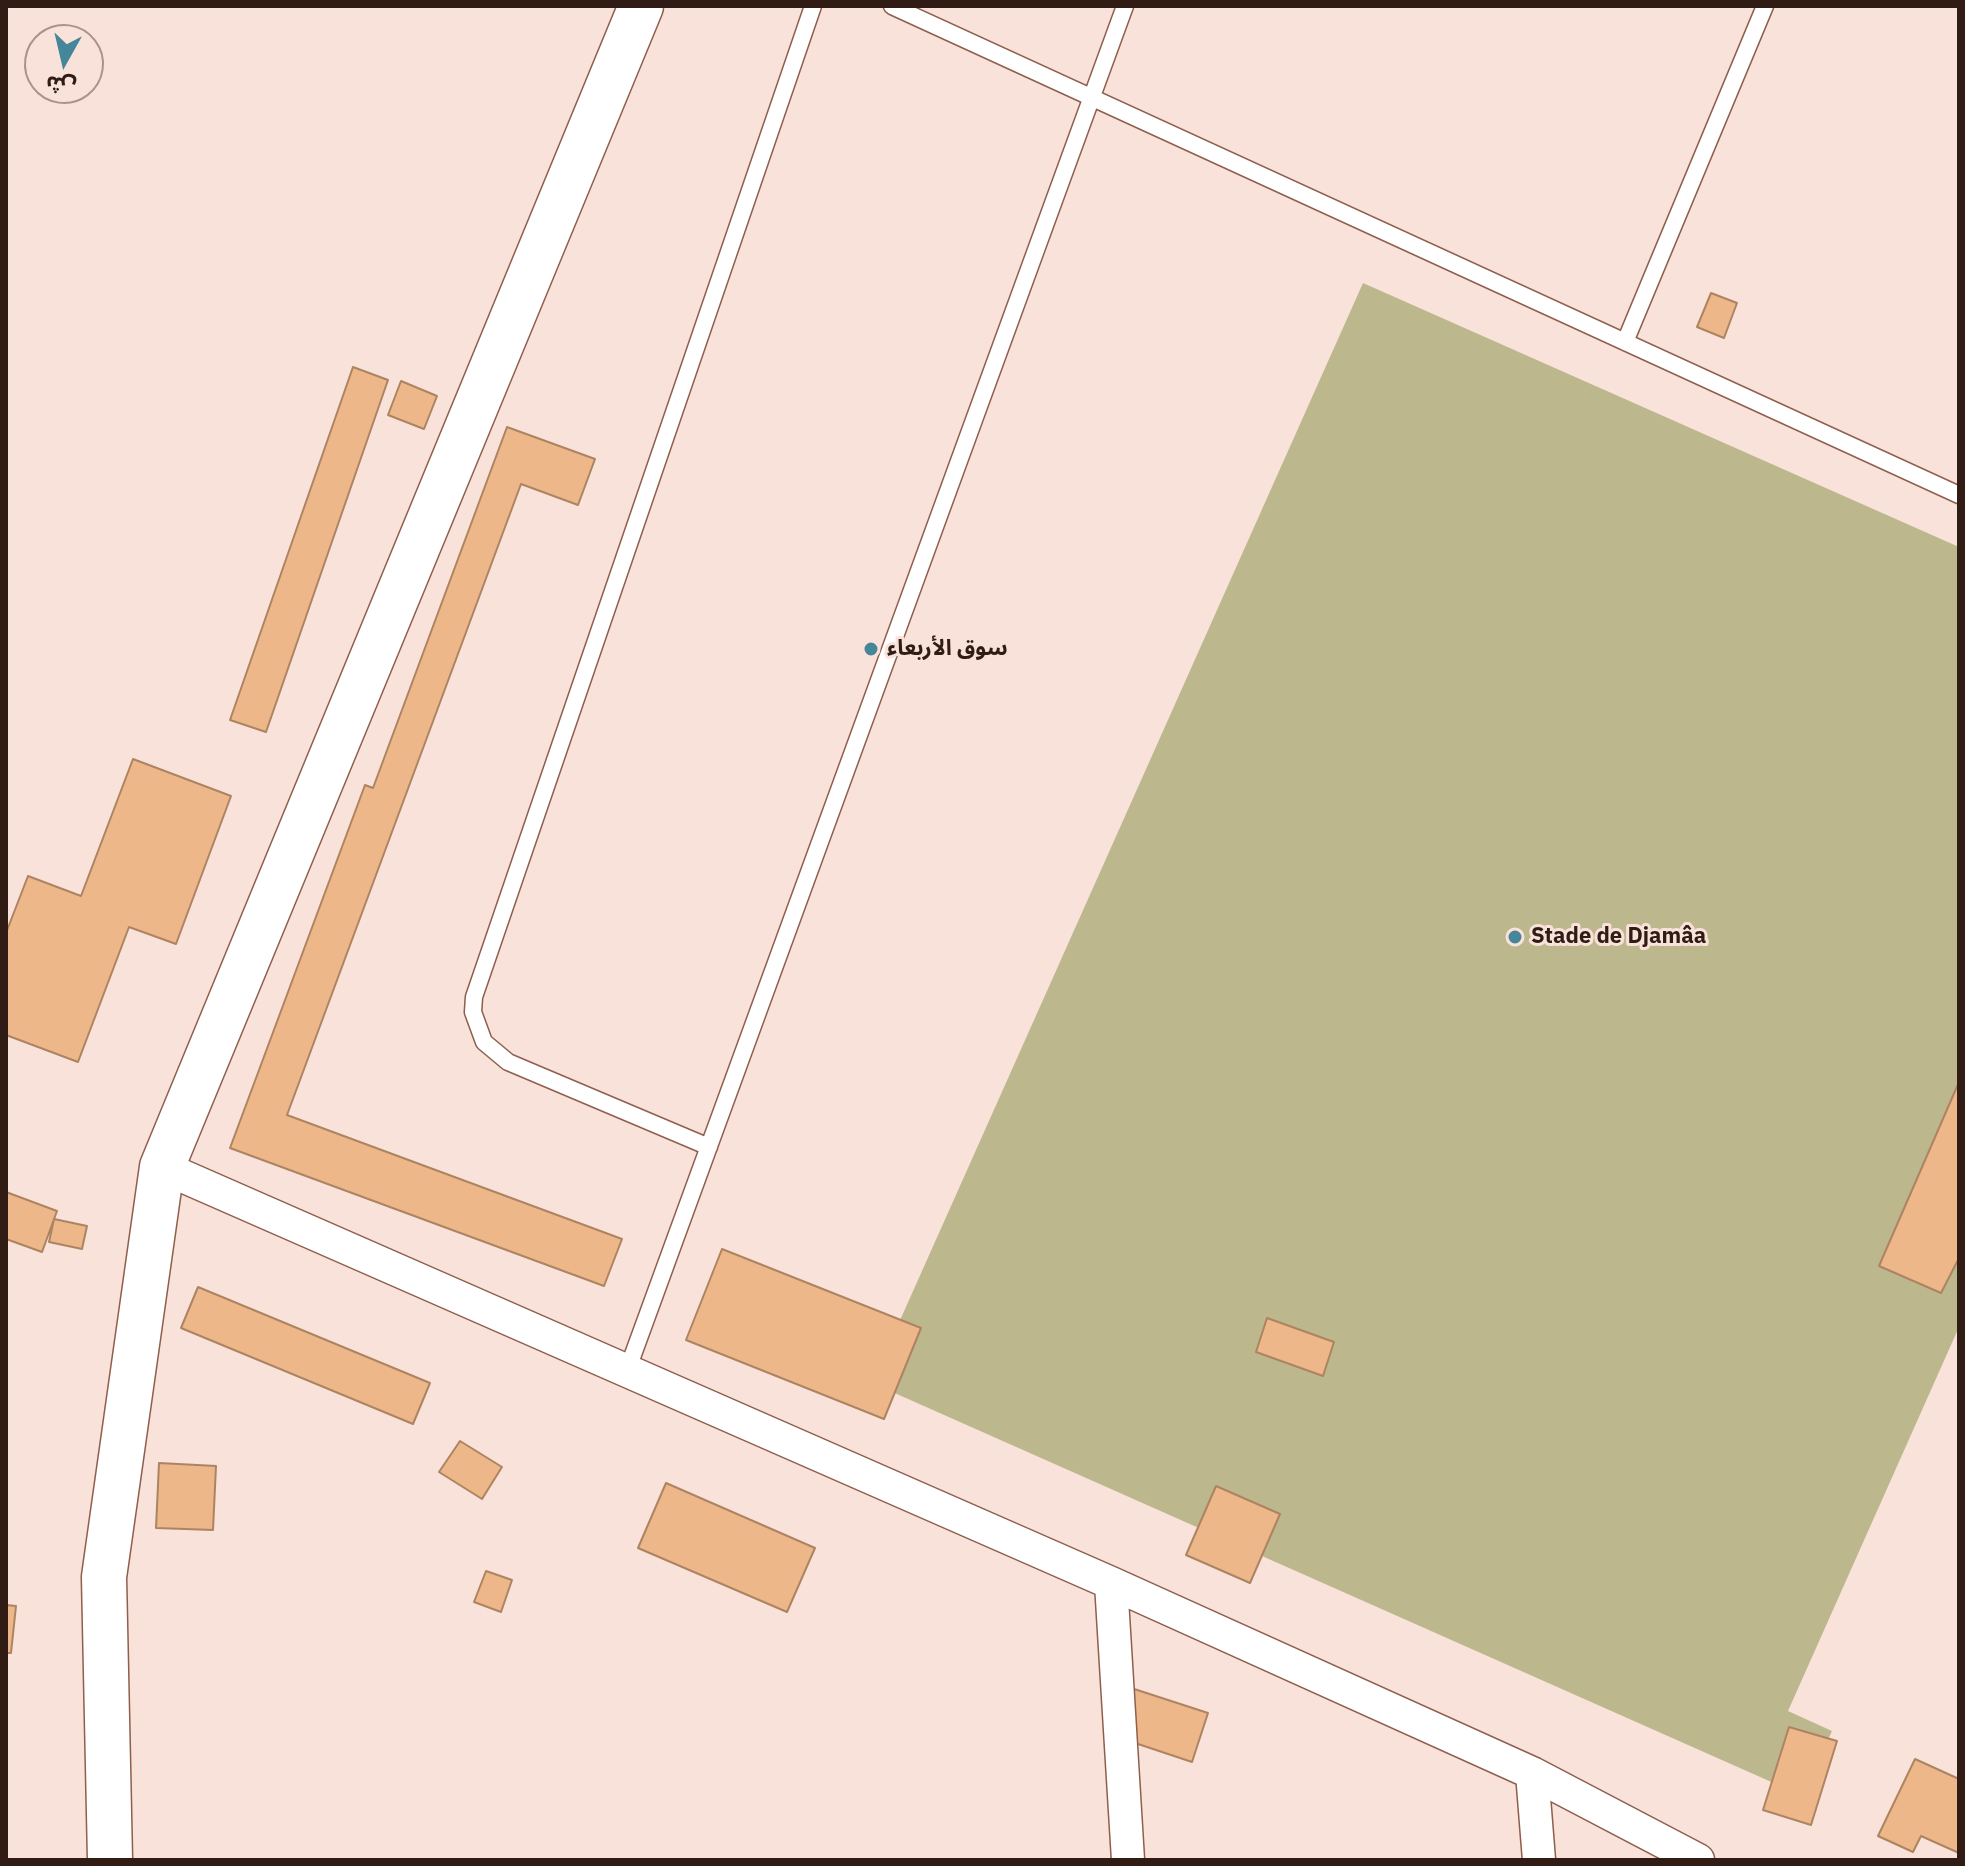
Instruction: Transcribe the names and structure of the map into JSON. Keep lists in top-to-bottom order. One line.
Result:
{"places":["سوق الأربعاء","Stade de Djamâa"],"north":"bottom"}
